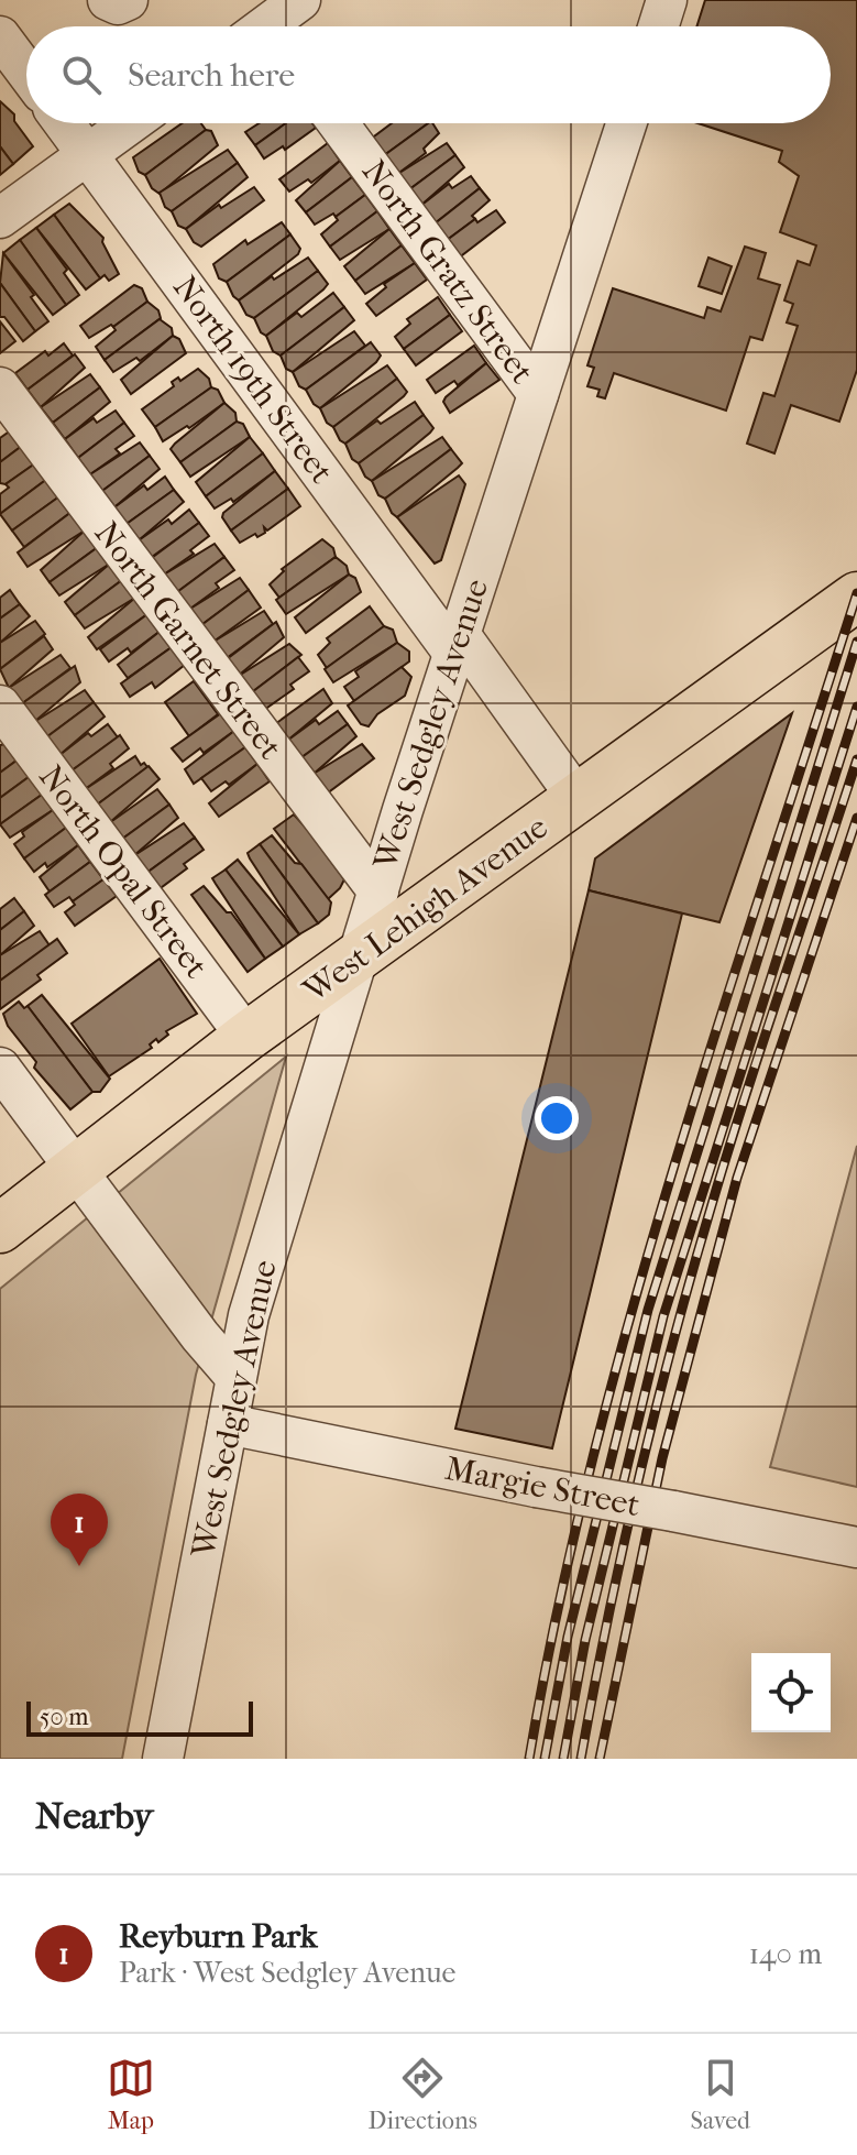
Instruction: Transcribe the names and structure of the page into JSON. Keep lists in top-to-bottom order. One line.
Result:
{"streets":{"main road":["West Lehigh Avenue"],"street":["North Gratz Street","North 19th Street","North Garnet Street","West Sedgley Avenue","North Opal Street","Margie Street"]},"crossings":[["North Gratz Street","West Sedgley Avenue"],["North 19th Street","West Sedgley Avenue"],["North 19th Street","West Lehigh Avenue"],["North Garnet Street","West Sedgley Avenue"],["West Sedgley Avenue","West Lehigh Avenue"],["West Sedgley Avenue","Margie Street"],["North Opal Street","West Lehigh Avenue"]],"scale_bar":"50 m","page":{"search":"Search here","pins":"1","scale":"50 m","heading":"Nearby","list":[{"mark":"1","name":"Reyburn Park","note":"Park · West Sedgley Avenue","value":"140 m"}],"nav":["Map","Directions","Saved"]}}
